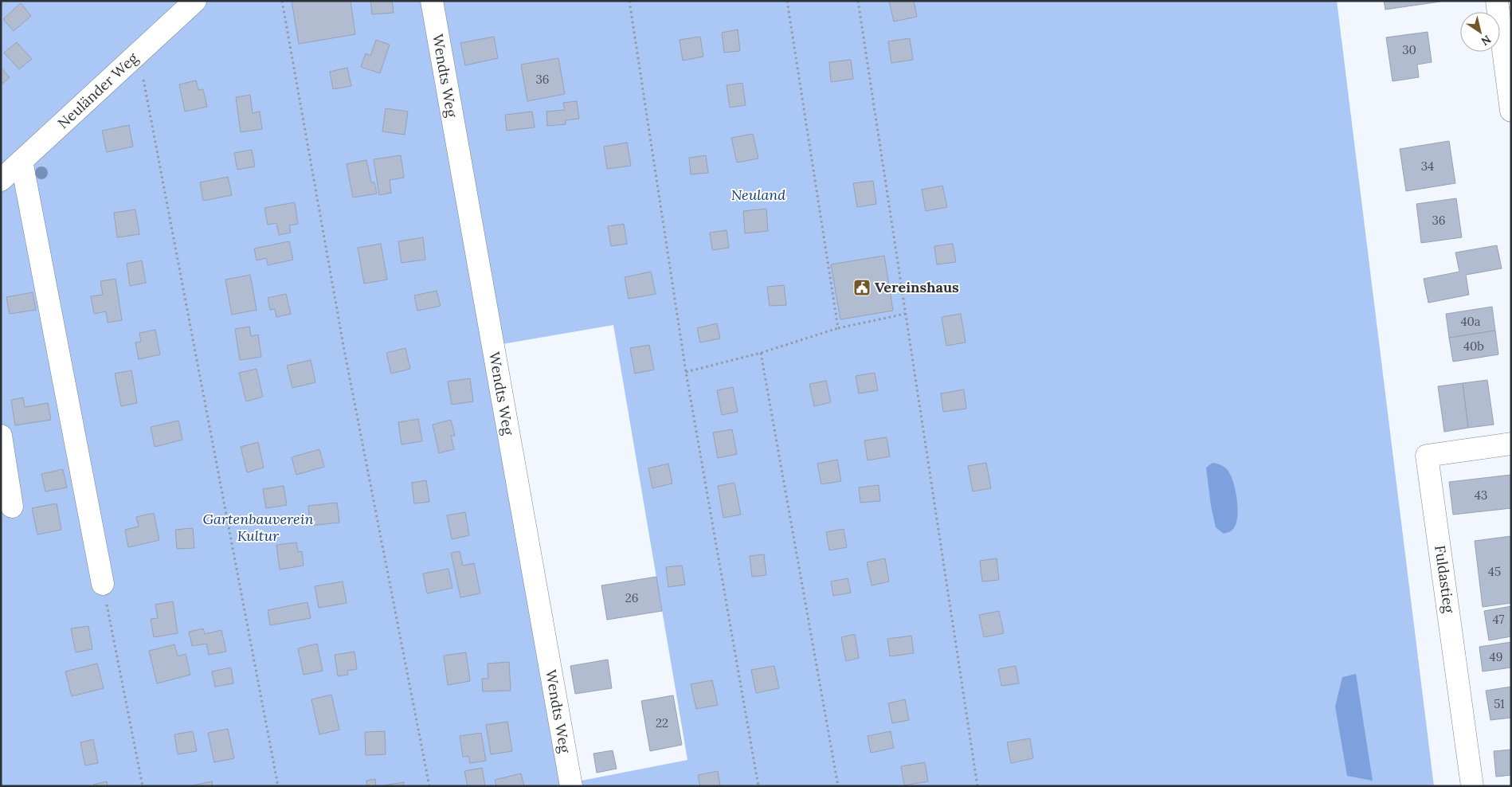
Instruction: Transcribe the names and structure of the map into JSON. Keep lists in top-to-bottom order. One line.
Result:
{"streets":{"street":["Wendts Weg","Neuländer Weg","Fuldastieg"]},"parks":["Neuland","Gartenbauverein Kultur"],"places":{"public building":["Vereinshaus"]},"house_numbers":["30","36","34","36","40a","40b","43","45","26","47","49","51","22"],"north":"bottom right"}
